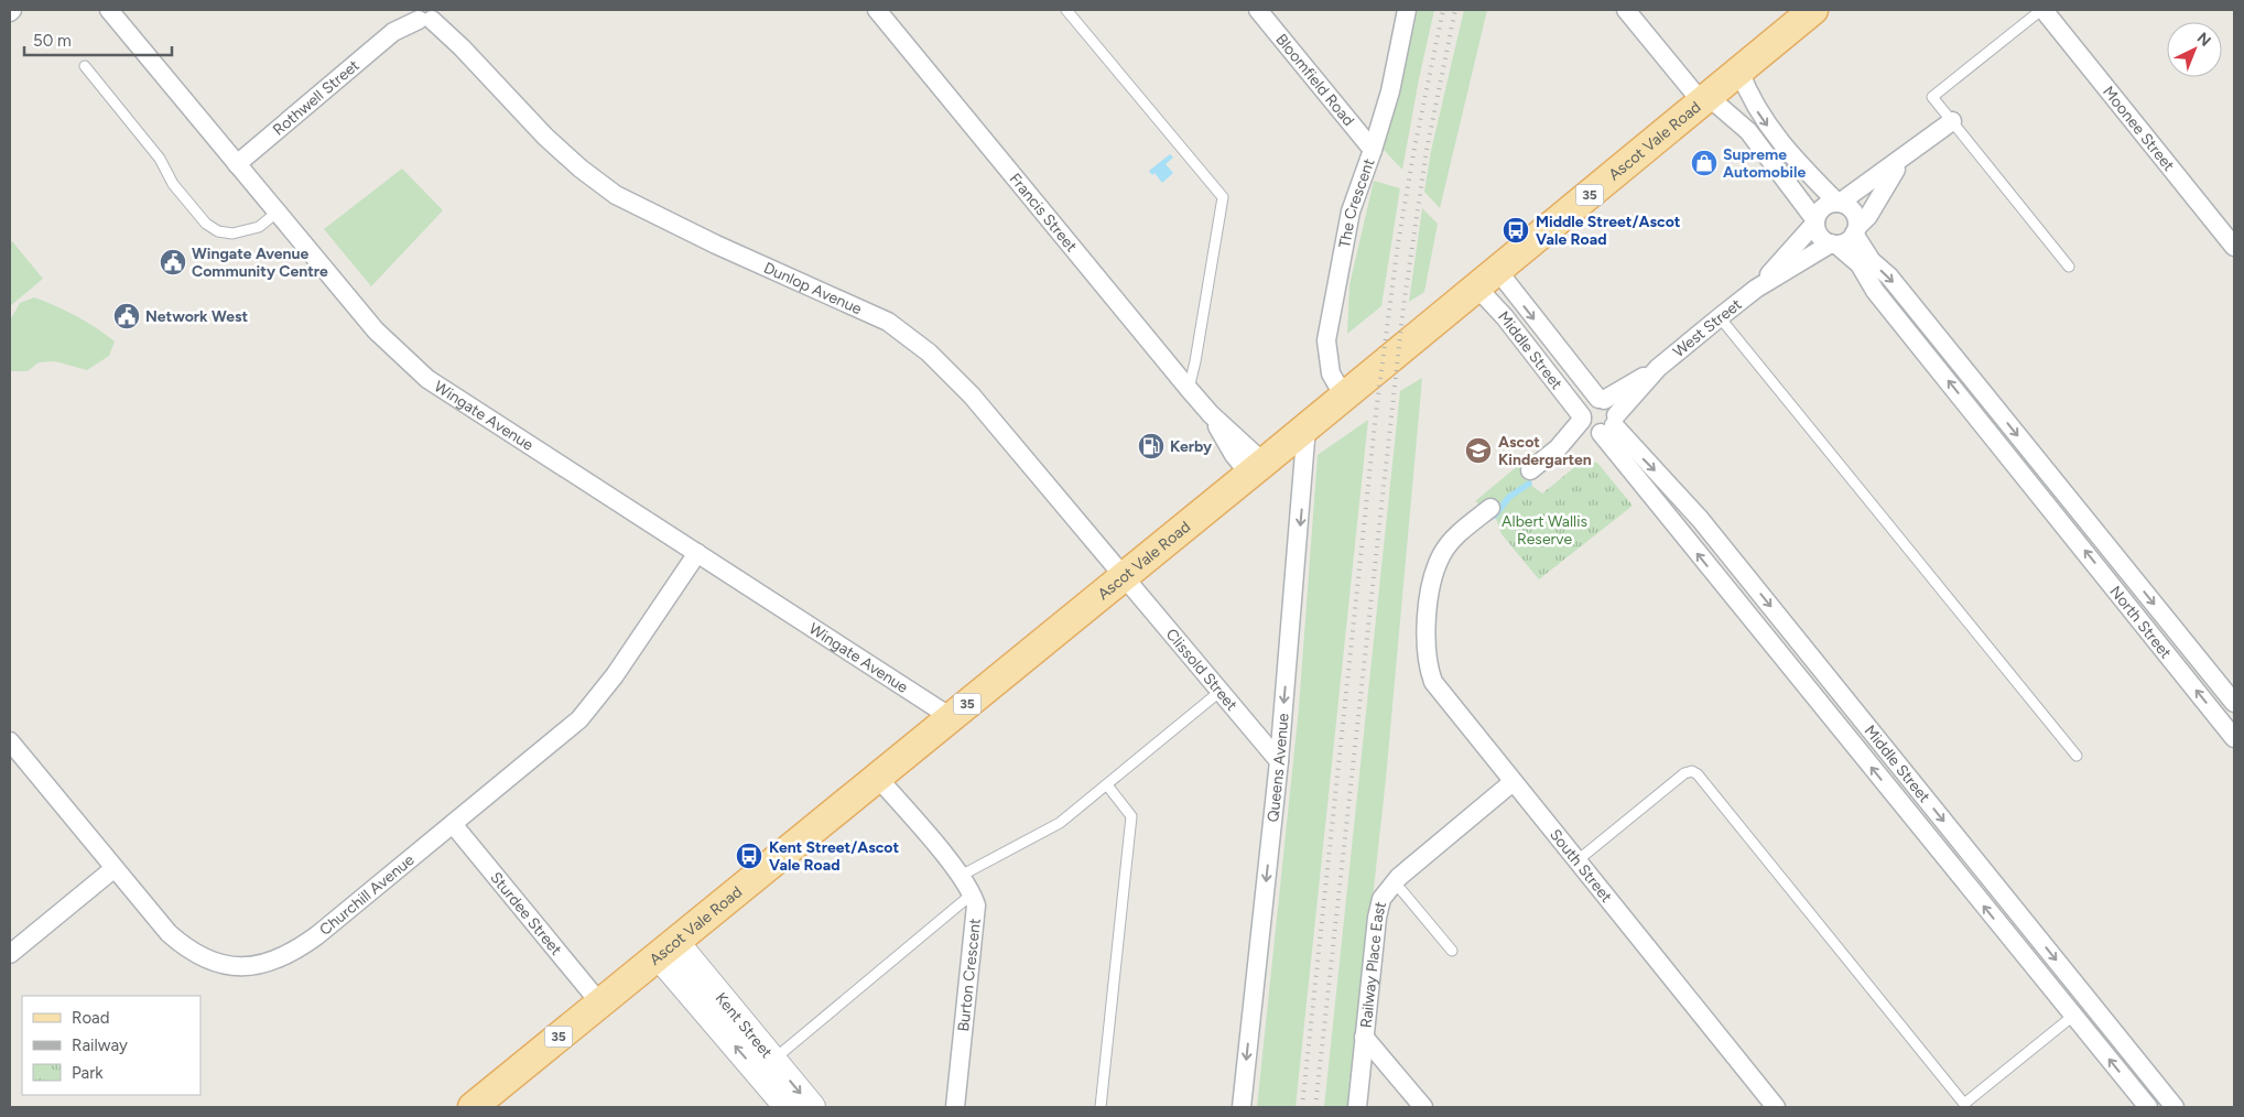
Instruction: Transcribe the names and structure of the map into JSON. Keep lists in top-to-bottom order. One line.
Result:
{"streets":{"main road":["Ascot Vale Road","35"],"street":["Bloomfield Road","Rothwell Street","Moonee Street","The Crescent","Francis Street","Dunlop Avenue","West Street","Middle Street","Wingate Avenue","North Street","Clissold Street","Queens Avenue","South Street","Churchill Avenue","Sturdee Street","Railway Place East","Burton Crescent","Kent Street"]},"crossings":[["Bloomfield Road","The Crescent"],["Rothwell Street","Dunlop Avenue"],["Rothwell Street","Wingate Avenue"],["Ascot Vale Road","The Crescent"],["Ascot Vale Road","Francis Street"],["Ascot Vale Road","Dunlop Avenue"],["Ascot Vale Road","Middle Street"],["Ascot Vale Road","Wingate Avenue"],["Ascot Vale Road","Clissold Street"],["Ascot Vale Road","Queens Avenue"],["Ascot Vale Road","Sturdee Street"],["Ascot Vale Road","Burton Crescent"],["Ascot Vale Road","Kent Street"],["Dunlop Avenue","Clissold Street"],["West Street","Middle Street"],["West Street","North Street"],["Wingate Avenue","Churchill Avenue"],["Clissold Street","Queens Avenue"],["South Street","Railway Place East"],["Churchill Avenue","Sturdee Street"]],"one_way":["Queens Avenue"],"parks":["Albert Wallis Reserve"],"places":{"shop":["Supreme Automobile"],"bus stop":["Middle Street/Ascot Vale Road","Kent Street/Ascot Vale Road"],"public building":["Wingate Avenue Community Centre","Network West"],"fuel station":["Kerby"],"school or university":["Ascot Kindergarten"]},"legend":["Road","Railway","Park"],"scale_bar":"50 m","north":"top right"}
